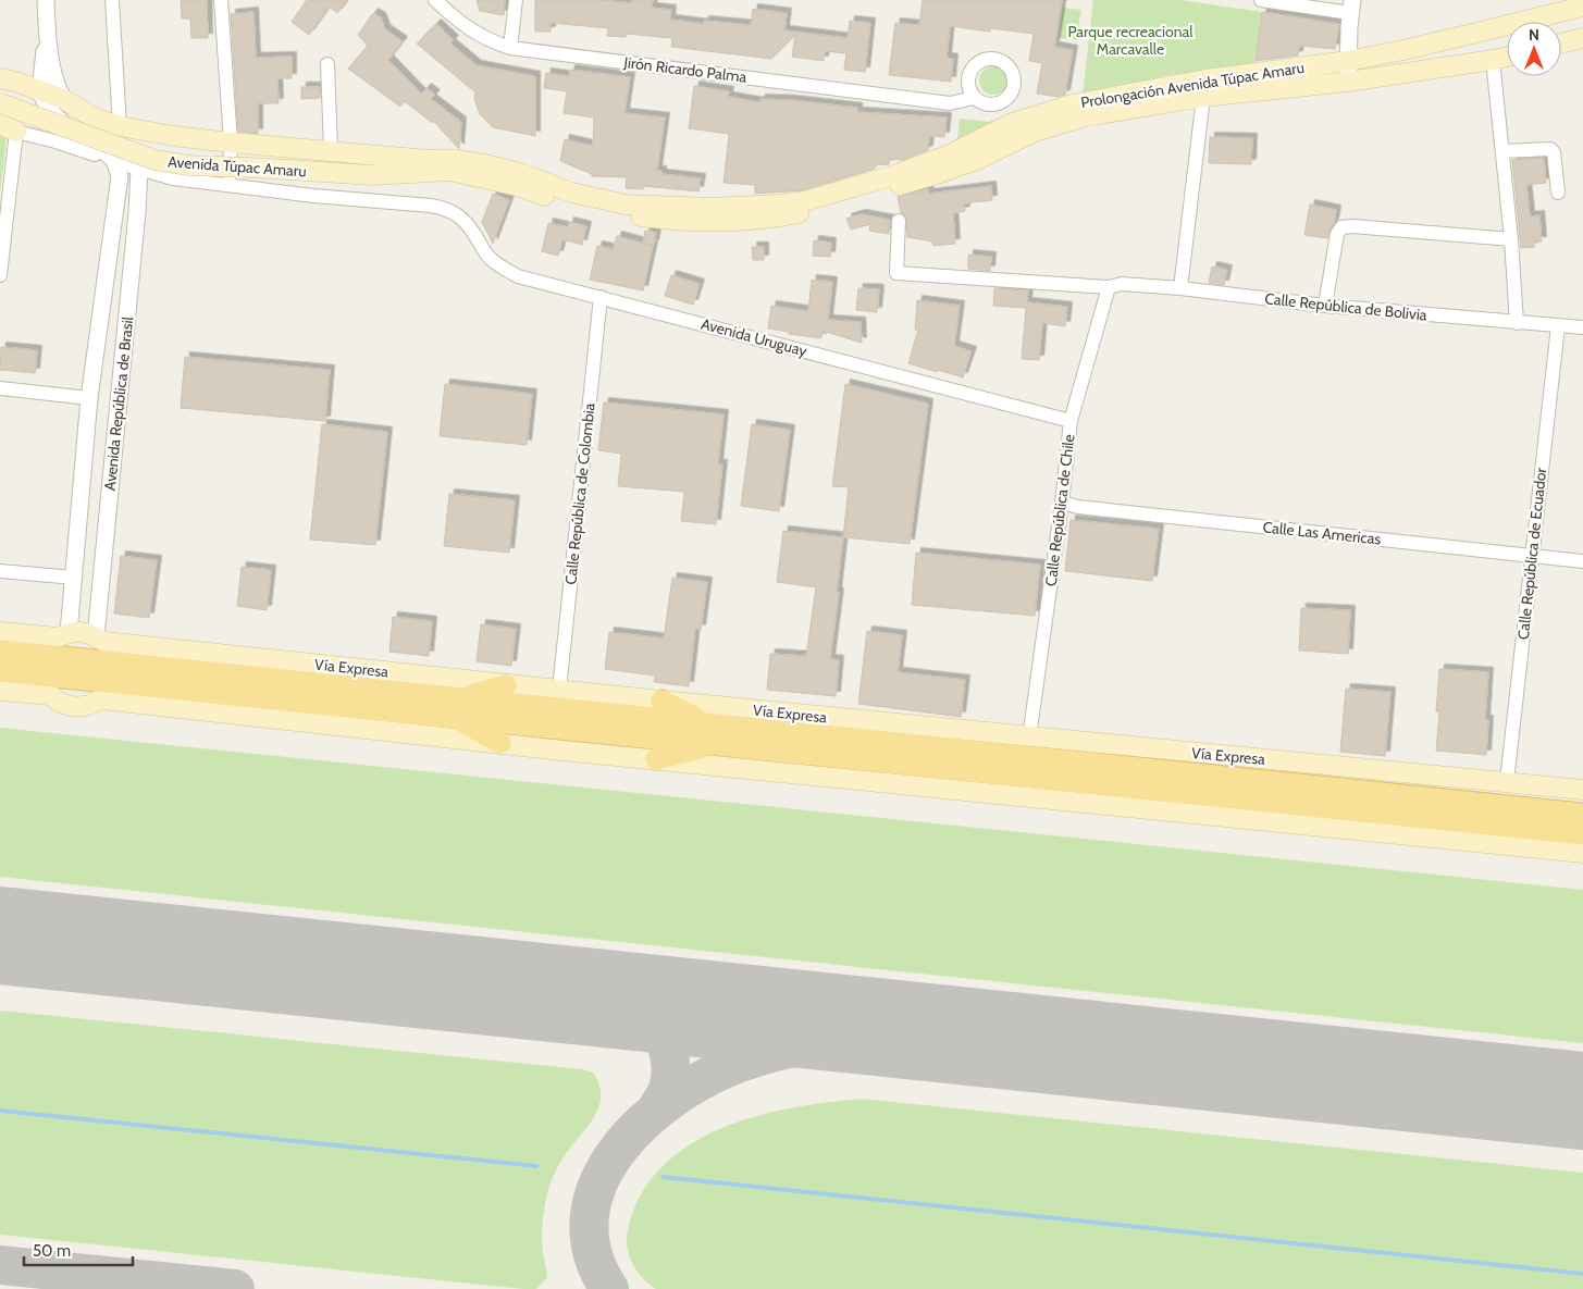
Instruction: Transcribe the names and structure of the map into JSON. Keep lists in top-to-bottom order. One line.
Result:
{"streets":{"main road":["Prolongación Avenida Túpac Amaru","Avenida Túpac Amaru","Vía Expresa"],"street":["Jirón Ricardo Palma","Calle República de Bolivia","Avenida Uruguay","Avenida República de Brasil","Calle República de Colombia","Calle República de Chile","Calle Las Americas","Calle República de Ecuador"]},"crossings":[["Prolongación Avenida Túpac Amaru","Avenida Túpac Amaru"],["Calle República de Bolivia","Calle República de Chile"],["Calle República de Bolivia","Calle República de Ecuador"],["Avenida Uruguay","Calle República de Colombia"],["Avenida Uruguay","Calle República de Chile"],["Avenida República de Brasil","Vía Expresa"],["Calle República de Colombia","Vía Expresa"],["Calle República de Chile","Calle Las Americas"],["Calle República de Chile","Vía Expresa"],["Calle Las Americas","Calle República de Ecuador"],["Calle República de Ecuador","Vía Expresa"]],"parks":["Parque recreacional Marcavalle"],"scale_bar":"50 m","north":"top"}
